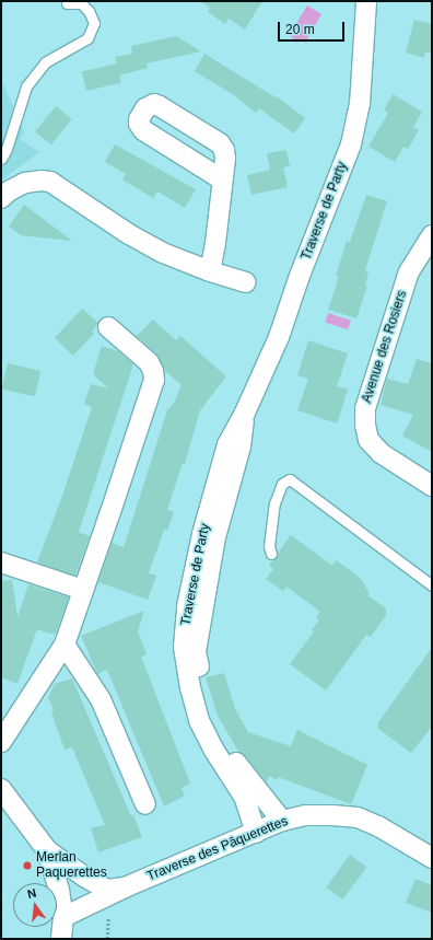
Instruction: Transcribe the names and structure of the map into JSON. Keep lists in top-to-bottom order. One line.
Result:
{"streets":{"street":["Traverse de Party","Avenue des Rosiers","Traverse des Pâquerettes"]},"crossings":[["Traverse de Party","Traverse des Pâquerettes"]],"places":["Merlan Paquerettes"],"scale_bar":"20 m","north":"top"}
